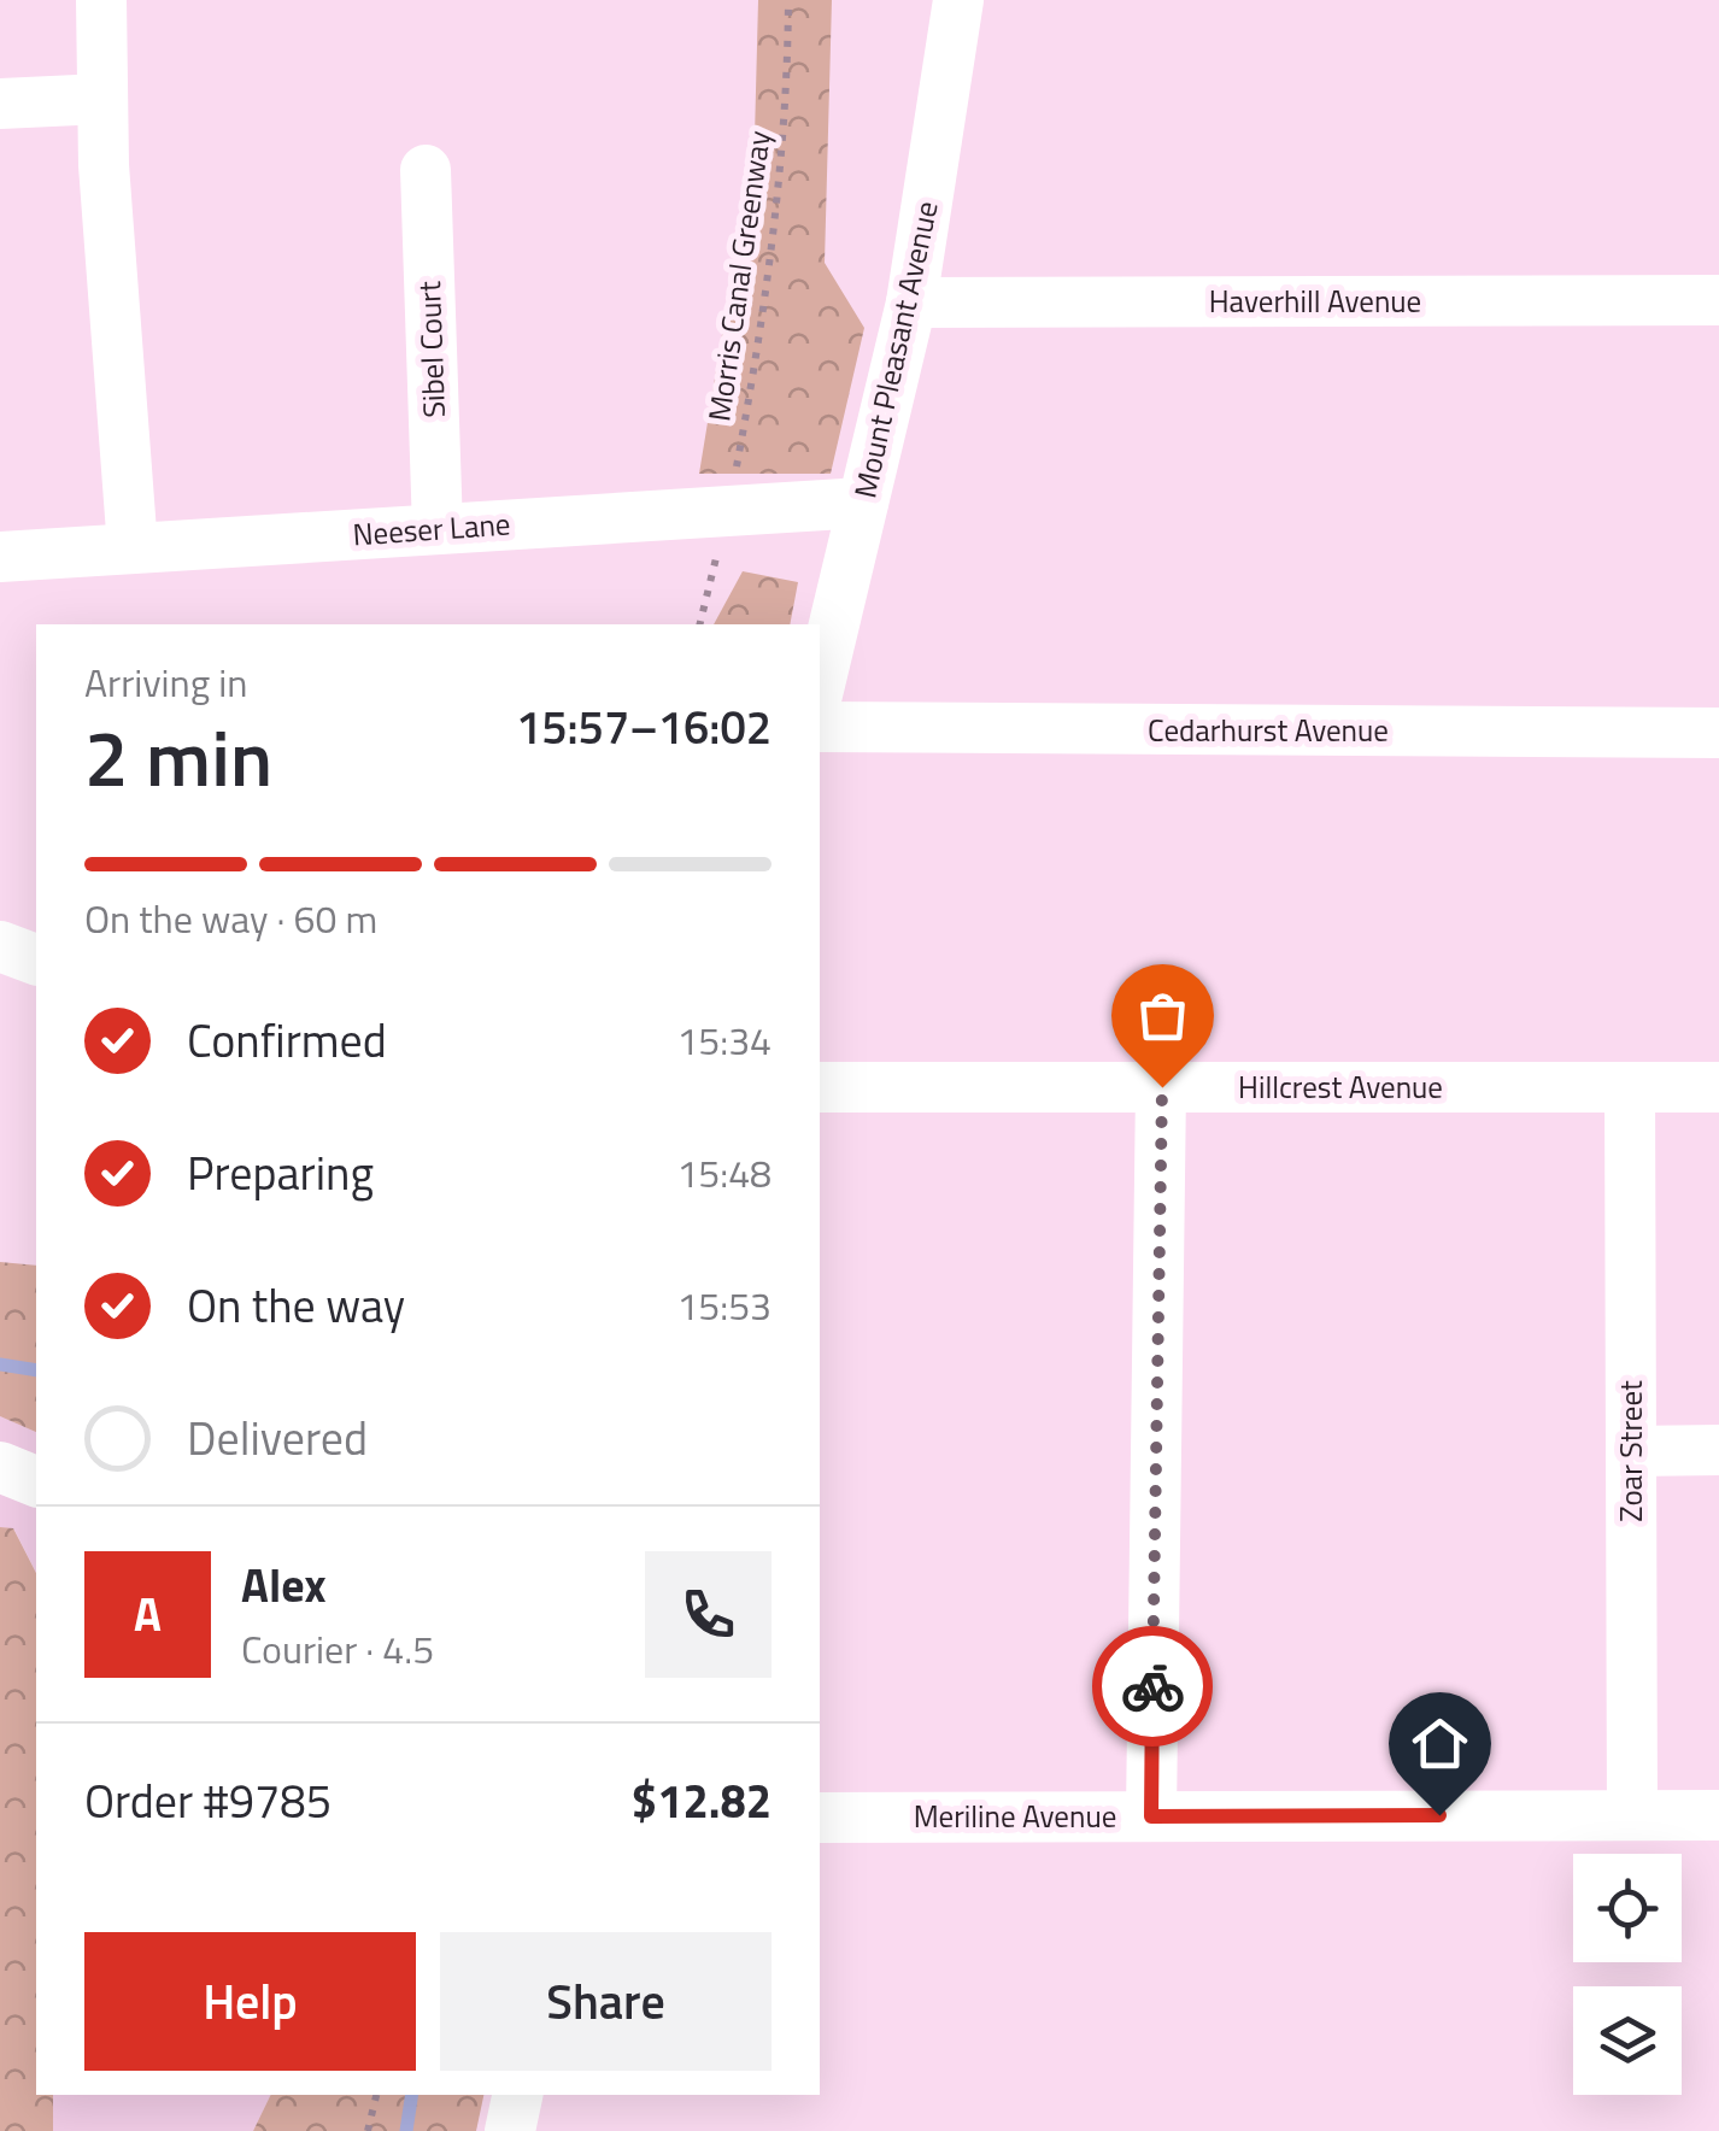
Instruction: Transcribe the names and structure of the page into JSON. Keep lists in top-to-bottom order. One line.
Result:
{"streets":{"street":["Haverhill Avenue","Sibel Court","Mount Pleasant Avenue","Neeser Lane","Cedarhurst Avenue","Hillcrest Avenue","Zoar Street","Meriline Avenue"],"path":["Morris Canal Greenway"]},"crossings":[["Morris Canal Greenway","Neeser Lane"],["Haverhill Avenue","Mount Pleasant Avenue"],["Sibel Court","Neeser Lane"],["Mount Pleasant Avenue","Neeser Lane"],["Hillcrest Avenue","Zoar Street"],["Zoar Street","Meriline Avenue"]],"page":{"heading":["2 min","Arriving in","15:57–16:02"],"panel":["Alex","Courier · 4.5","Order #9785","$12.82"],"bar":"On the way · 60 m","list":[["Confirmed","15:34"],["Preparing","15:48"],["On the way","15:53"],"Delivered"],"round":"A","buttons":["Help","Share"]}}
